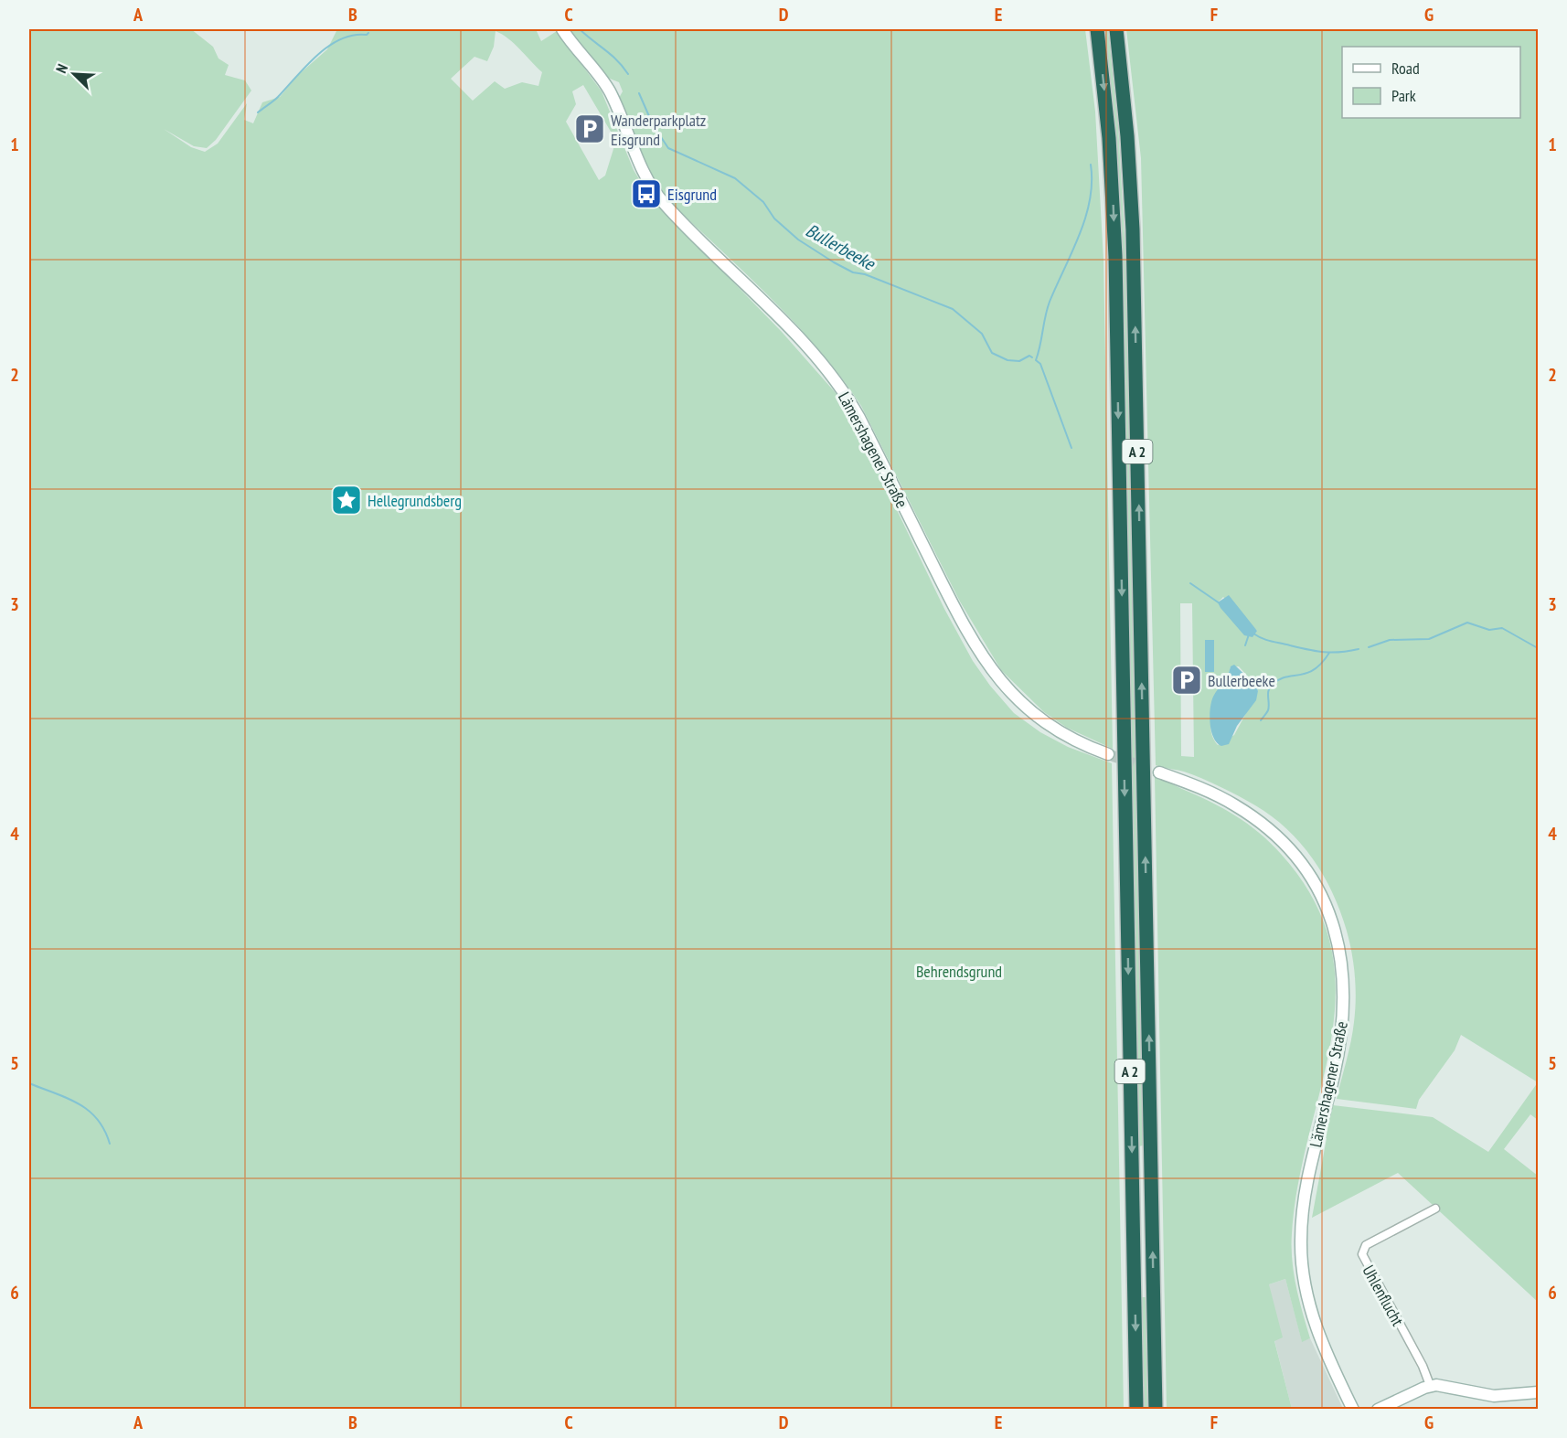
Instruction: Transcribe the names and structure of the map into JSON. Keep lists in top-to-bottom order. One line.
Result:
{"streets":{"highway":["A 2"],"main road":["Lämershagener Straße"],"street":["Uhlenflucht"]},"water":["Bullerbeeke"],"parks":["Behrendsgrund"],"places":{"parking":["Wanderparkplatz Eisgrund","Bullerbeeke"],"bus stop":["Eisgrund"],"place":["Hellegrundsberg"]},"legend":["Road","Park"],"north":"top left","grid":{"columns":["A","B","C","D","E","F","G"],"rows":["1","2","3","4","5","6"]}}
